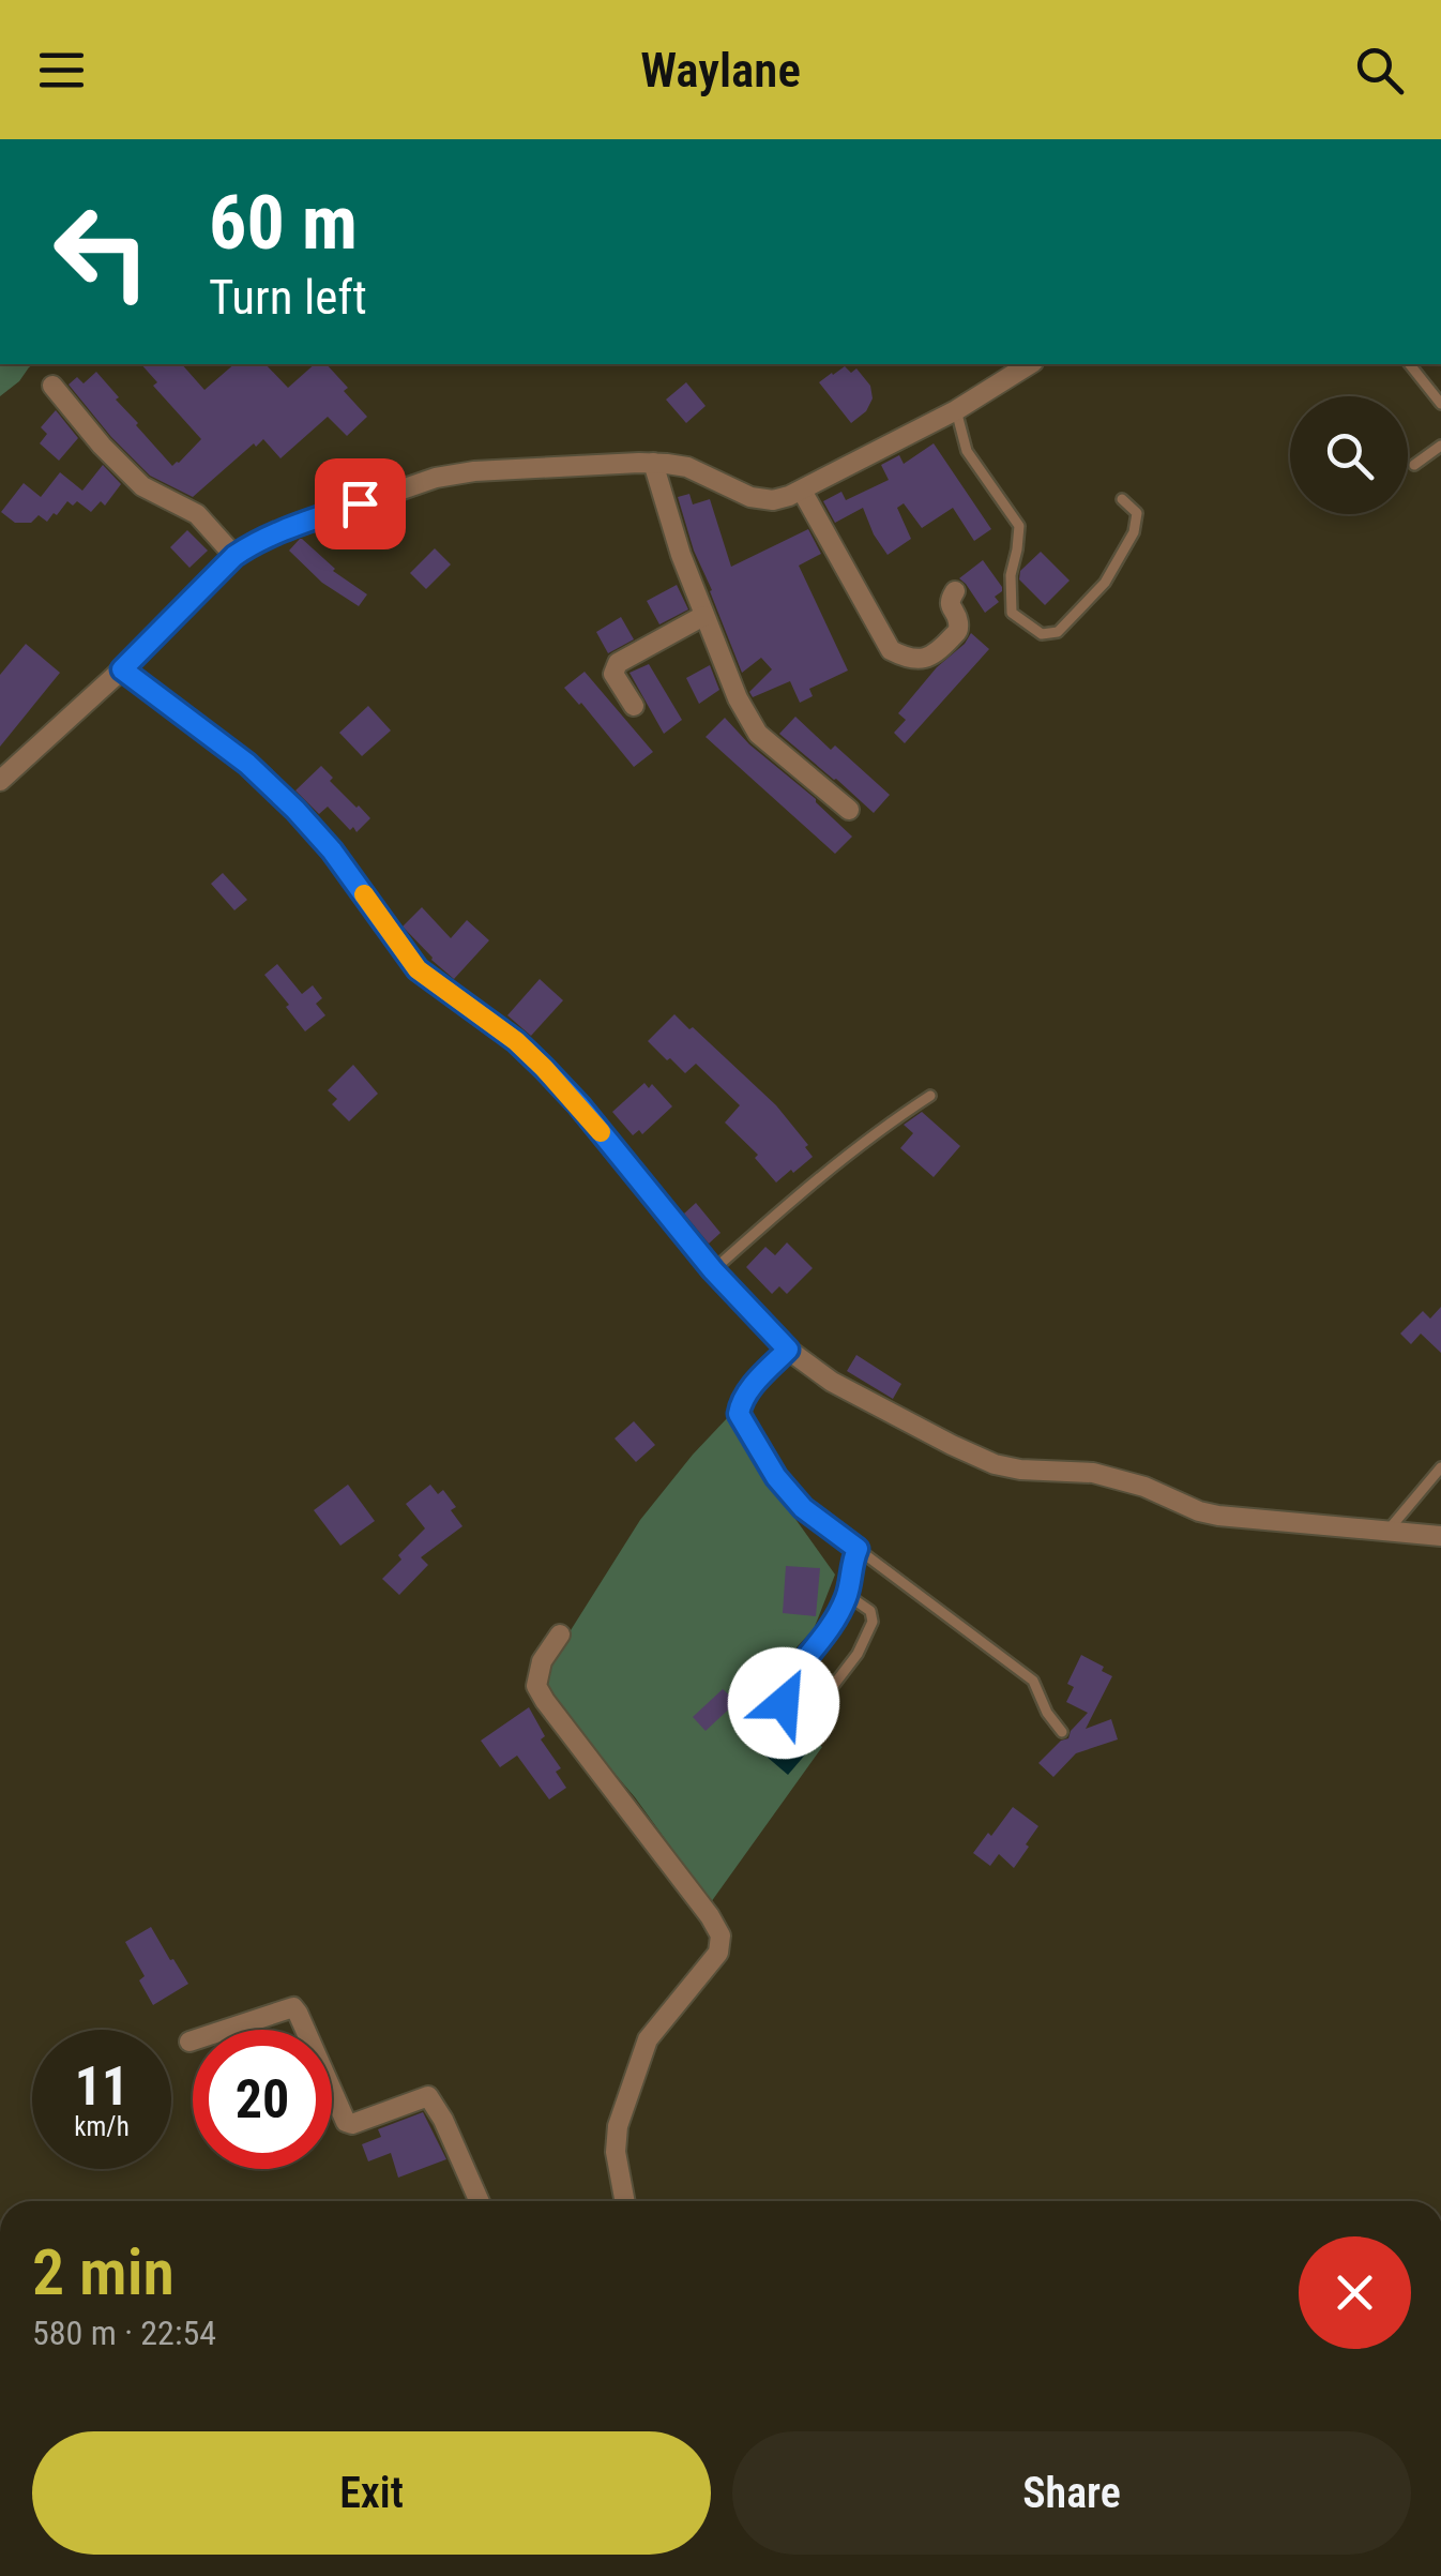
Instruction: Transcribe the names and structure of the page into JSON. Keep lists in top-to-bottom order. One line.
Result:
{"page":{"header":"Waylane","turn":["60 m","Turn left"],"speed":"11 km/h","limit":"20","heading":["2 min","580 m · 22:54"],"buttons":["Exit","Share"]}}
